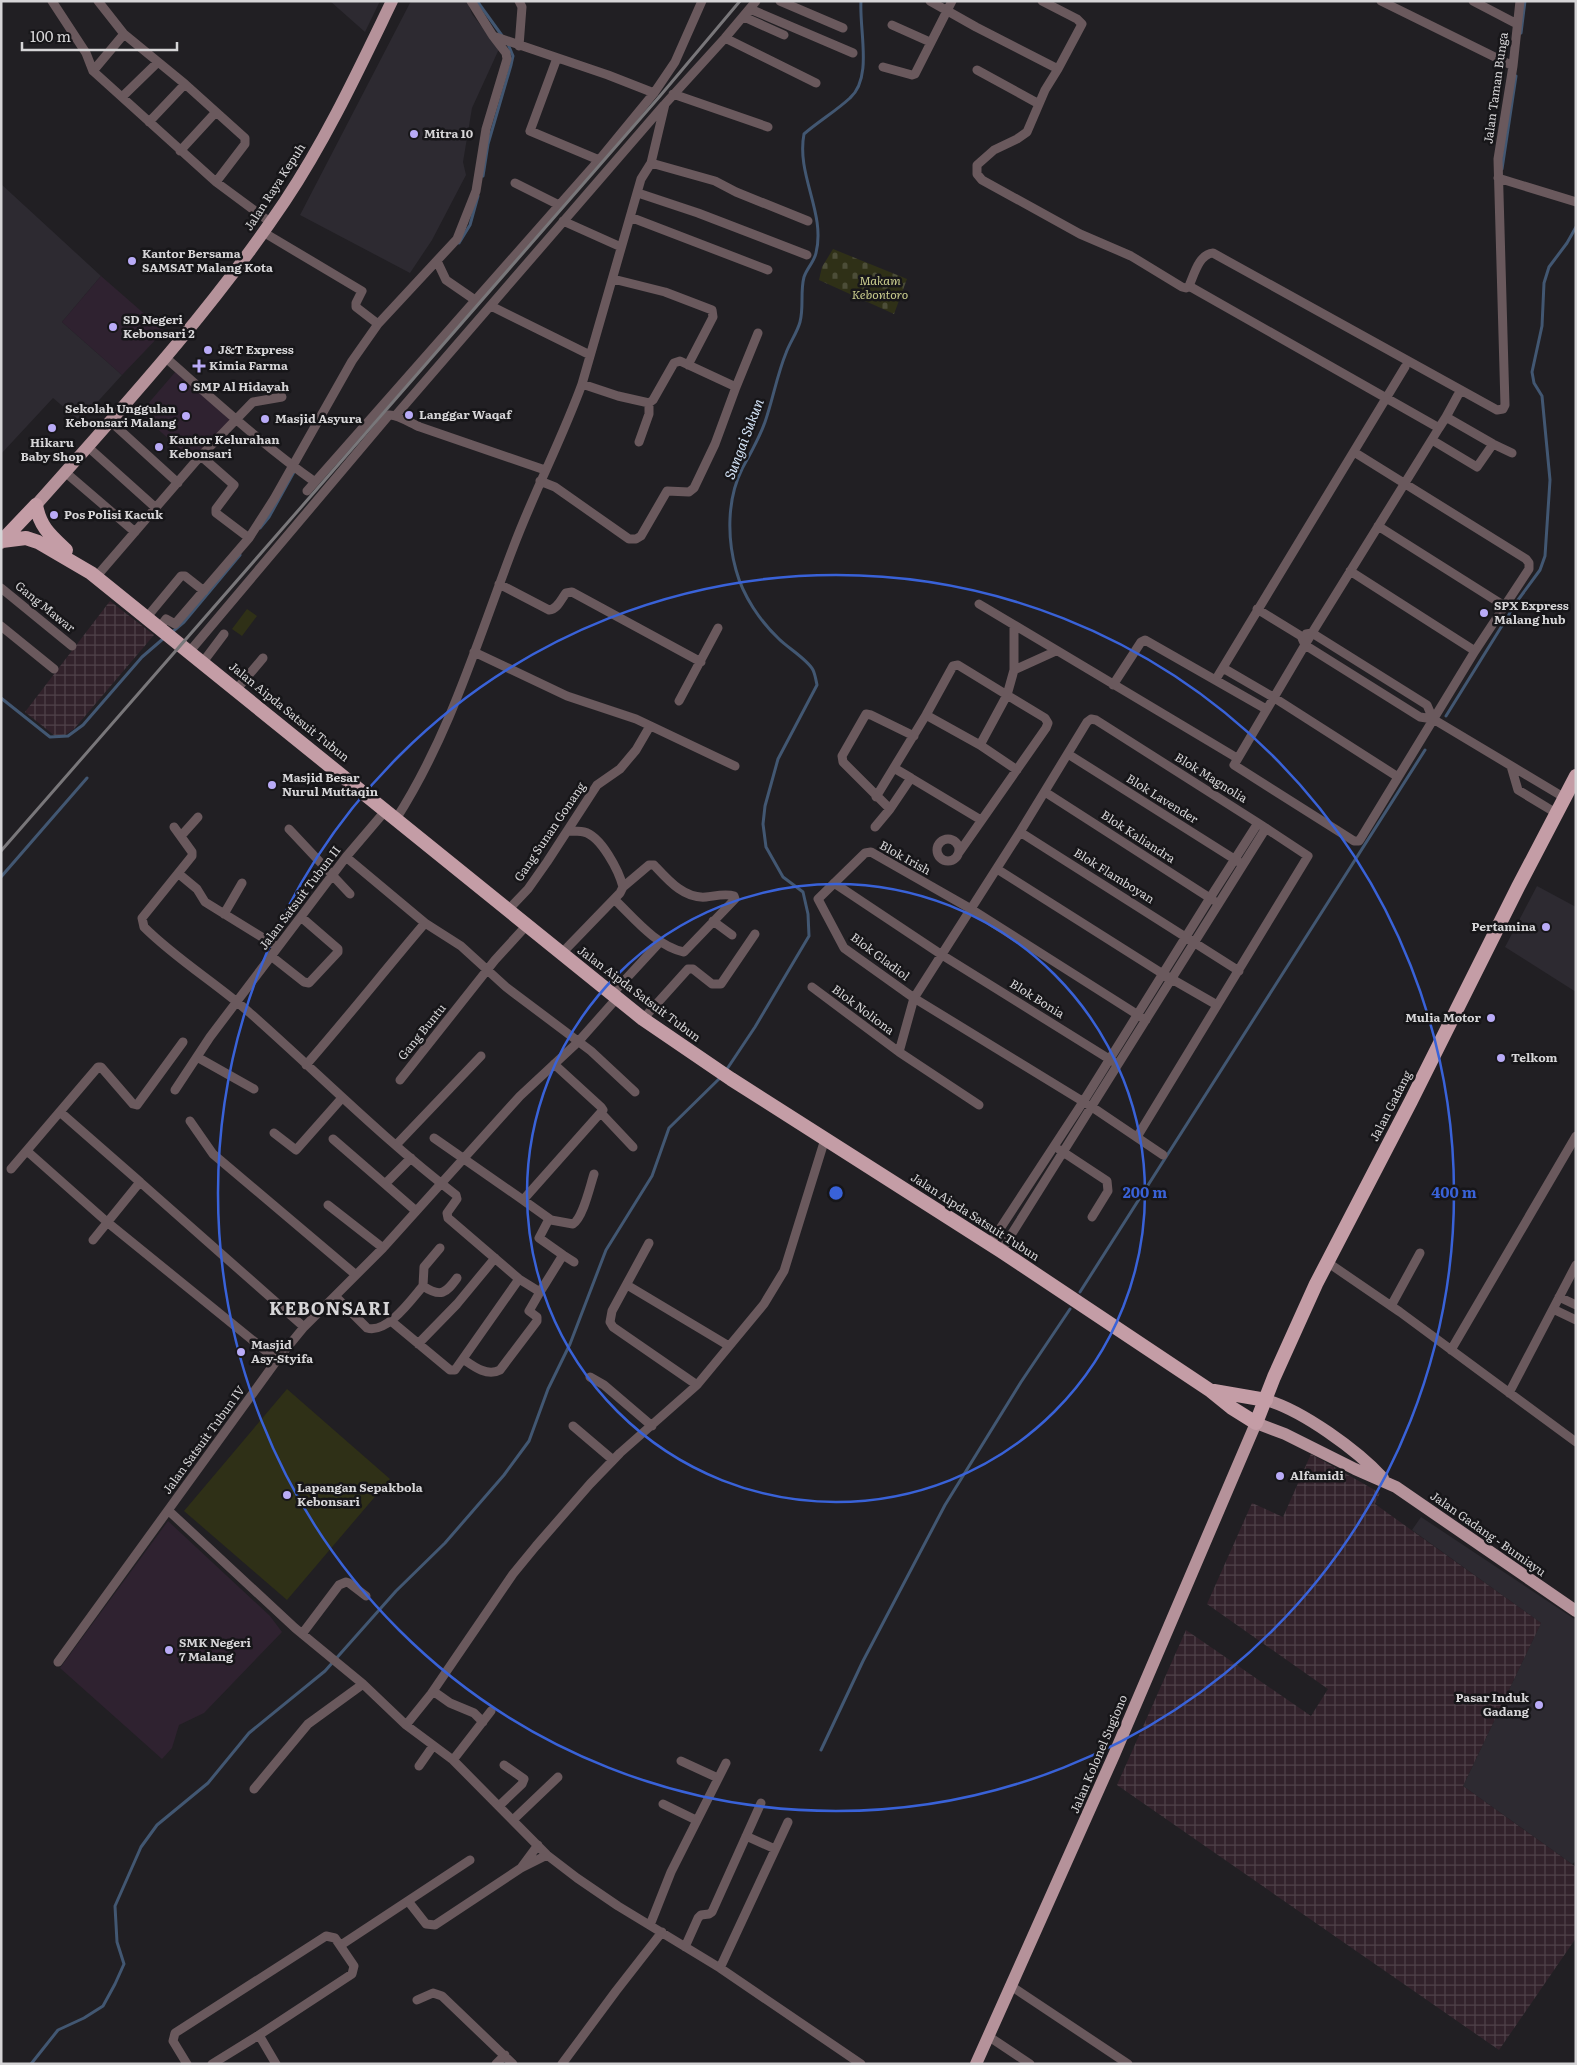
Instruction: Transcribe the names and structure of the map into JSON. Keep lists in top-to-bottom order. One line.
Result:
{"streets":{"highway":["Jalan Aipda Satsuit Tubun","Jalan Gadang"],"main road":["Jalan Raya Kepuh","Jalan Gadang - Bumiayu","Jalan Kolonel Sugiono"],"street":["Jalan Taman Bunga","Gang Mawar","Blok Magnolia","Blok Lavender","Gang Sunan Gonang","Blok Kaliandra","Blok Irish","Blok Flamboyan","Jalan Satsuit Tubun II","Blok Gladiol","Blok Bonia","Blok Noliona","Gang Buntu","Jalan Satsuit Tubun IV"]},"crossings":[["Jalan Raya Kepuh","Jalan Aipda Satsuit Tubun"],["Jalan Aipda Satsuit Tubun","Gang Sunan Gonang"],["Jalan Aipda Satsuit Tubun","Jalan Satsuit Tubun II"],["Jalan Aipda Satsuit Tubun","Gang Buntu"],["Jalan Aipda Satsuit Tubun","Jalan Gadang"],["Jalan Aipda Satsuit Tubun","Jalan Satsuit Tubun IV"],["Jalan Aipda Satsuit Tubun","Jalan Gadang - Bumiayu"],["Blok Magnolia","Blok Lavender"],["Blok Magnolia","Blok Flamboyan"],["Blok Irish","Blok Gladiol"],["Blok Irish","Blok Bonia"],["Blok Gladiol","Blok Bonia"],["Jalan Gadang","Jalan Gadang - Bumiayu"],["Jalan Gadang","Jalan Kolonel Sugiono"]],"districts":["KEBONSARI"],"water":["Sungai Sukun"],"parks":["Makam Kebontoro"],"places":{"other":["Mitra 10","Kantor Bersama SAMSAT Malang Kota","SD Negeri Kebonsari 2","J&T Express","SMP Al Hidayah","Langgar Waqaf","Sekolah Unggulan Kebonsari Malang","Masjid Asyura","Hikaru Baby Shop","Kantor Kelurahan Kebonsari","Pos Polisi Kacuk","SPX Express Malang hub","Masjid Besar Nurul Muttaqin","Pertamina","Mulia Motor","Telkom","Masjid Asy-Styifa","Alfamidi","Lapangan Sepakbola Kebonsari","SMK Negeri 7 Malang","Pasar Induk Gadang"],"health":["Kimia Farma"]},"scale_bar":"100 m","rings":["200 m","400 m"]}
